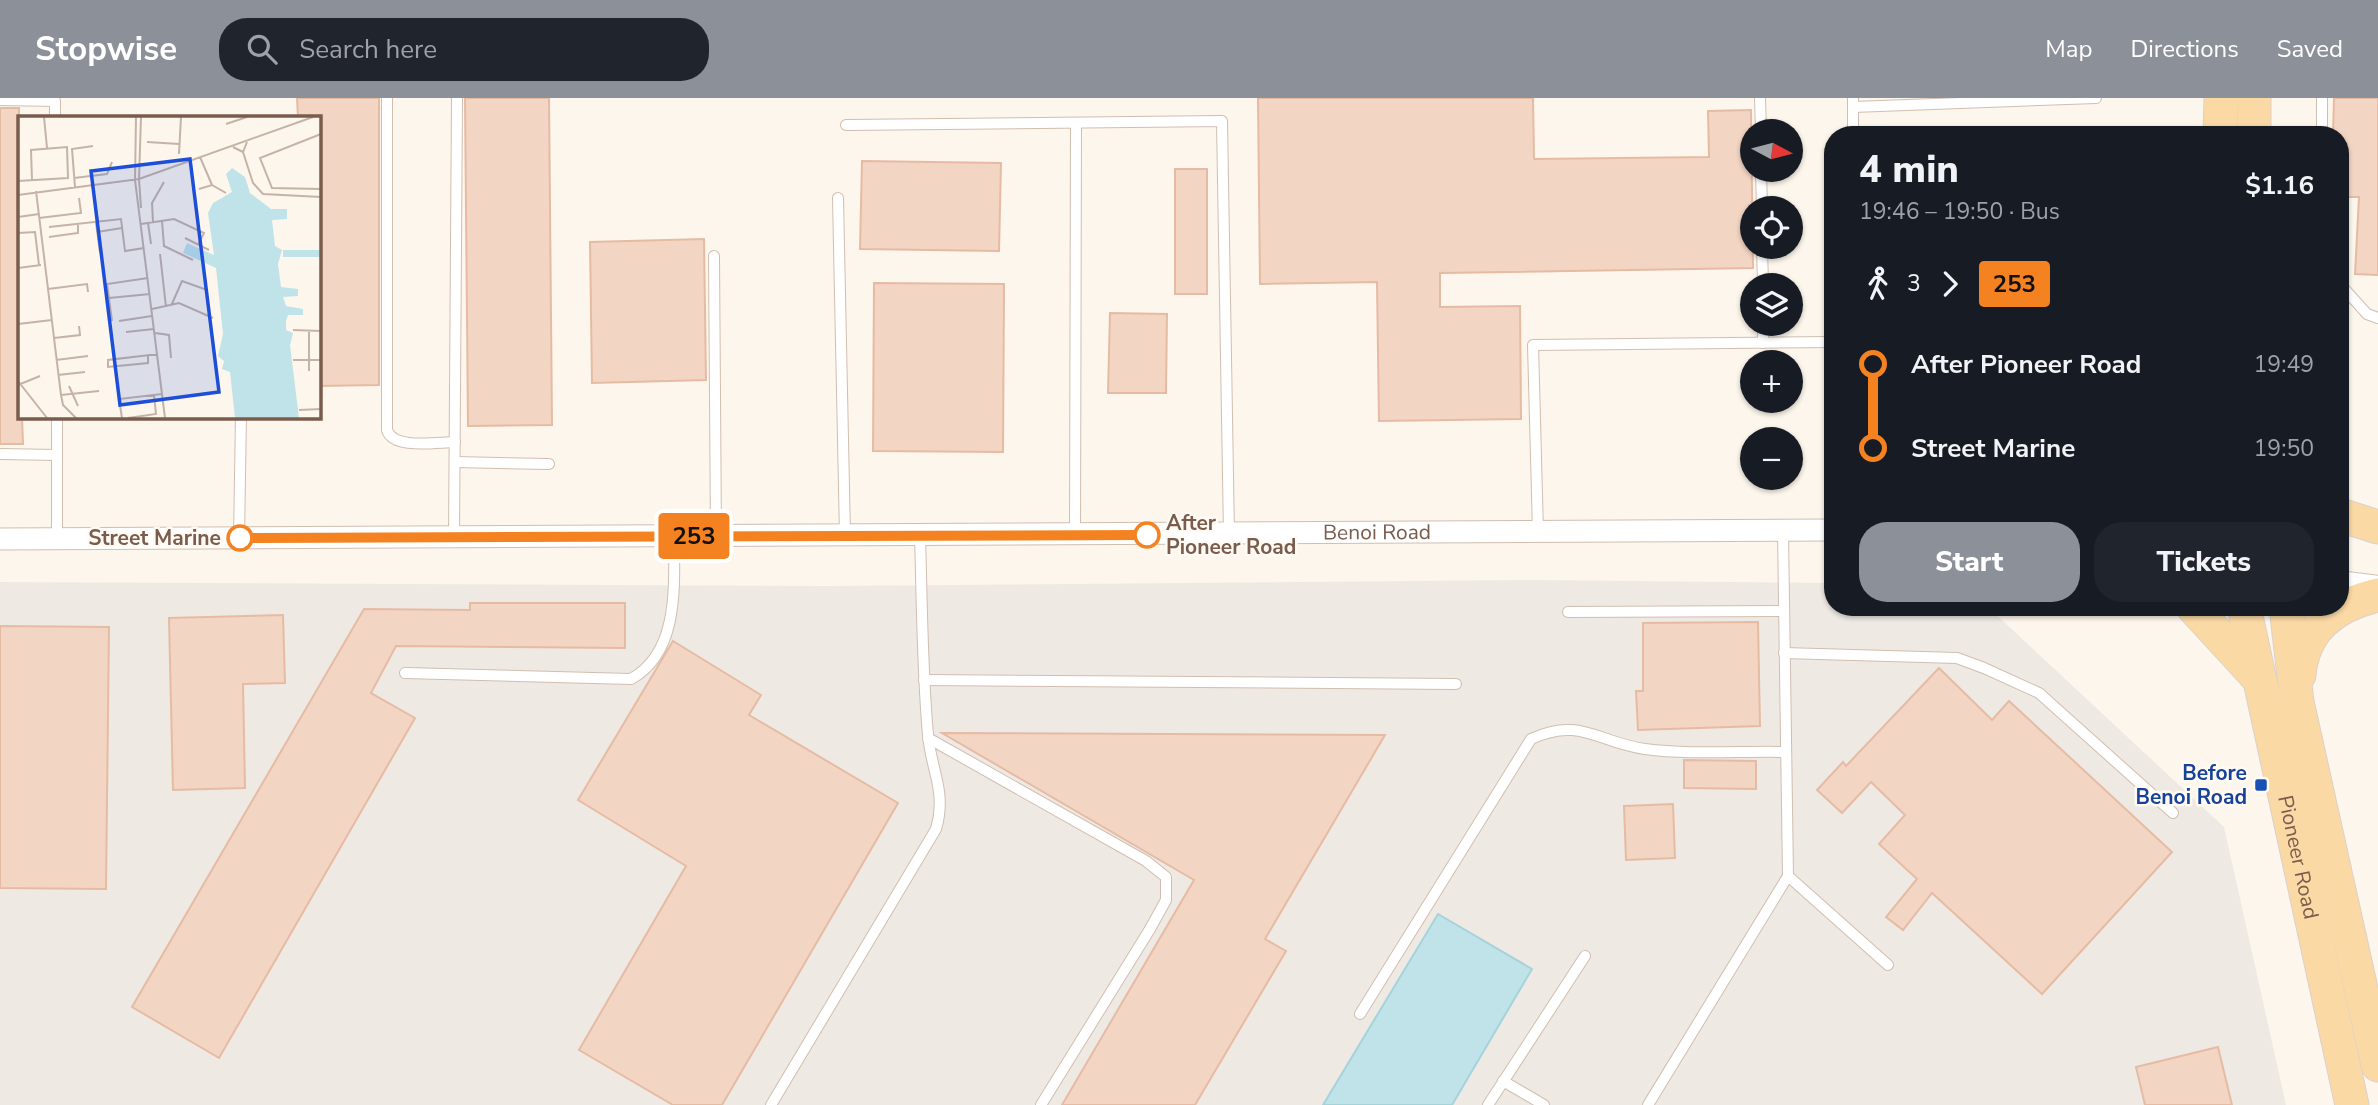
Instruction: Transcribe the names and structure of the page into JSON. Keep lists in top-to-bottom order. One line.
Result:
{"streets":{"main road":["Pioneer Road"],"street":["Benoi Road"]},"places":{"other":["After Pioneer Road","Street Marine"],"transit":["Before Benoi Road"]},"lines":["bus line 253"],"north":"right","page":{"header":"Stopwise","search":"Search here","nav":["Map","Directions","Saved"],"on_map":"253","map_buttons":["+","−"],"heading":["4 min","19:46 – 19:50 · Bus","$1.16"],"legs":["3","253"],"list":[{"name":"After Pioneer Road","value":"19:49"},{"name":"Street Marine","value":"19:50"}],"buttons":["Start","Tickets"]}}
